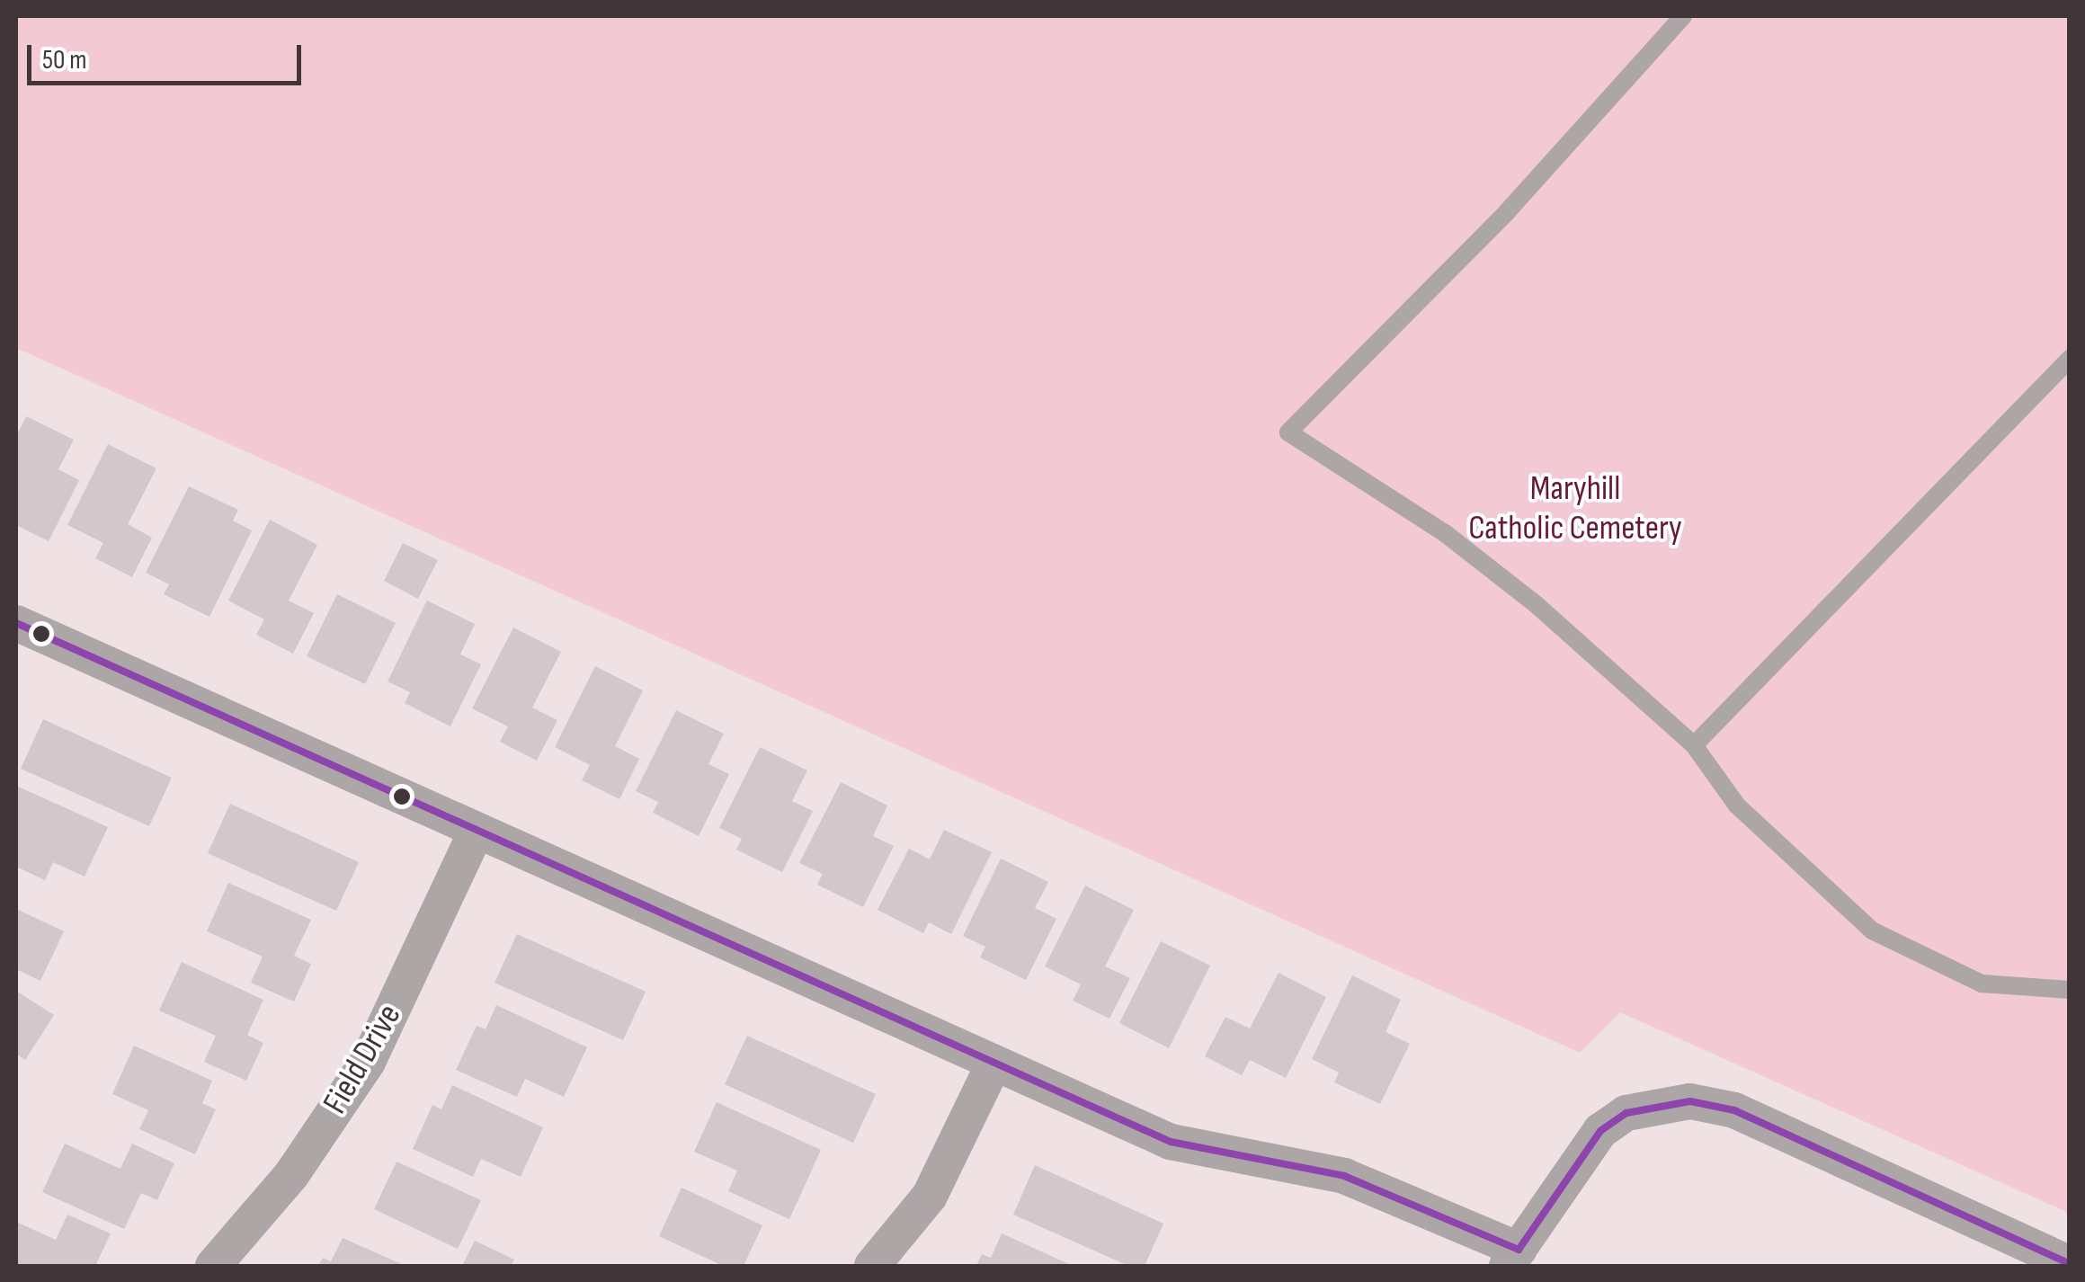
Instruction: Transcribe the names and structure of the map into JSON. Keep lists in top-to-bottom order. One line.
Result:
{"streets":{"street":["Field Drive"]},"parks":["Maryhill Catholic Cemetery"],"scale_bar":"50 m"}
